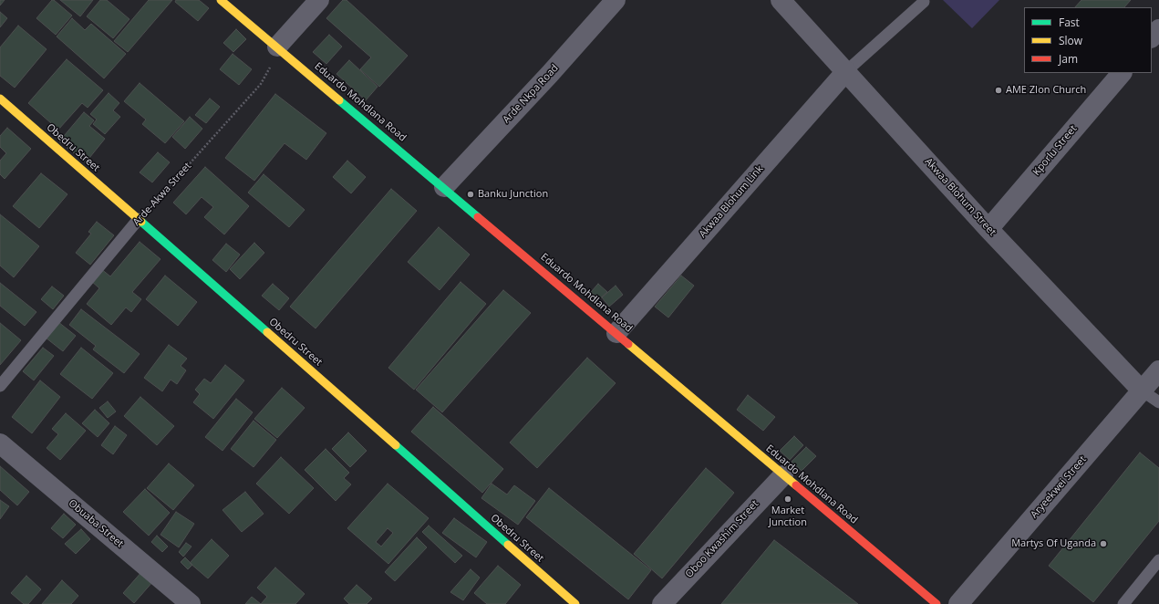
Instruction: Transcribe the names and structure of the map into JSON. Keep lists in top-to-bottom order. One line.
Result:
{"streets":{"main road":["Eduardo Mohdlana Road","Obedru Street"],"street":["Arde Nkpa Road","Kporlu Street","Akwaa Blohum Street","Akwaa Blohum Link","Aryeekwei Street","Obuaba Street","Oboo Kwashim Street"],"lane":["Arde-Akwa Street"]},"crossings":[["Arde Nkpa Road","Eduardo Mohdlana Road"],["Eduardo Mohdlana Road","Arde-Akwa Street"],["Eduardo Mohdlana Road","Akwaa Blohum Link"],["Eduardo Mohdlana Road","Oboo Kwashim Street"],["Obedru Street","Arde-Akwa Street"],["Kporlu Street","Akwaa Blohum Street"],["Akwaa Blohum Street","Akwaa Blohum Link"],["Akwaa Blohum Street","Aryeekwei Street"]],"places":["AME ZIon Church","Banku Junction","Market Junction","Martys Of Uganda"],"legend":["Fast","Slow","Jam"]}
